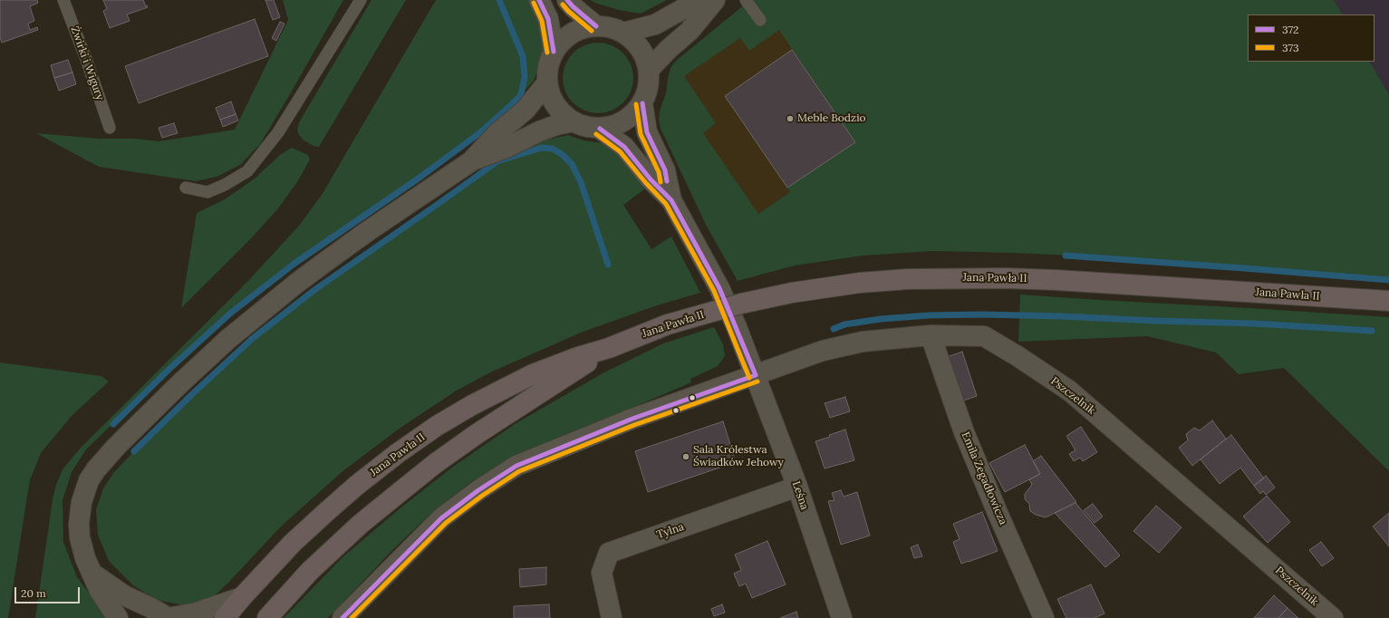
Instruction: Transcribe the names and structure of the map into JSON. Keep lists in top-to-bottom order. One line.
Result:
{"streets":{"main road":["Jana Pawła II"],"street":["Pszczelnik","Emila Zegadłowicza","Leśna","Tylna"],"lane":["Żwirki i Wigury"]},"crossings":[["Pszczelnik","Emila Zegadłowicza"],["Pszczelnik","Leśna"],["Leśna","Tylna"]],"places":["Meble Bodzio","Sala Królestwa Świadków Jehowy"],"lines":["transit line 372","transit line 373"],"legend":["372","373"],"scale_bar":"20 m"}
